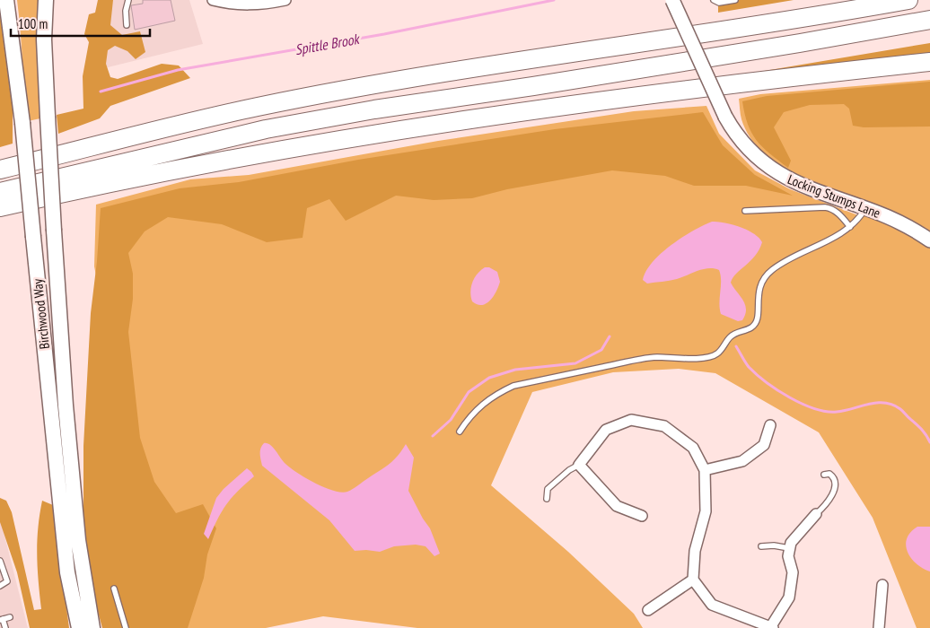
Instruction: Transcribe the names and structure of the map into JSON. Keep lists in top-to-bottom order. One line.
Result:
{"streets":{"main road":["Birchwood Way"],"street":["Locking Stumps Lane"]},"water":["Spittle Brook"],"scale_bar":"100 m"}
